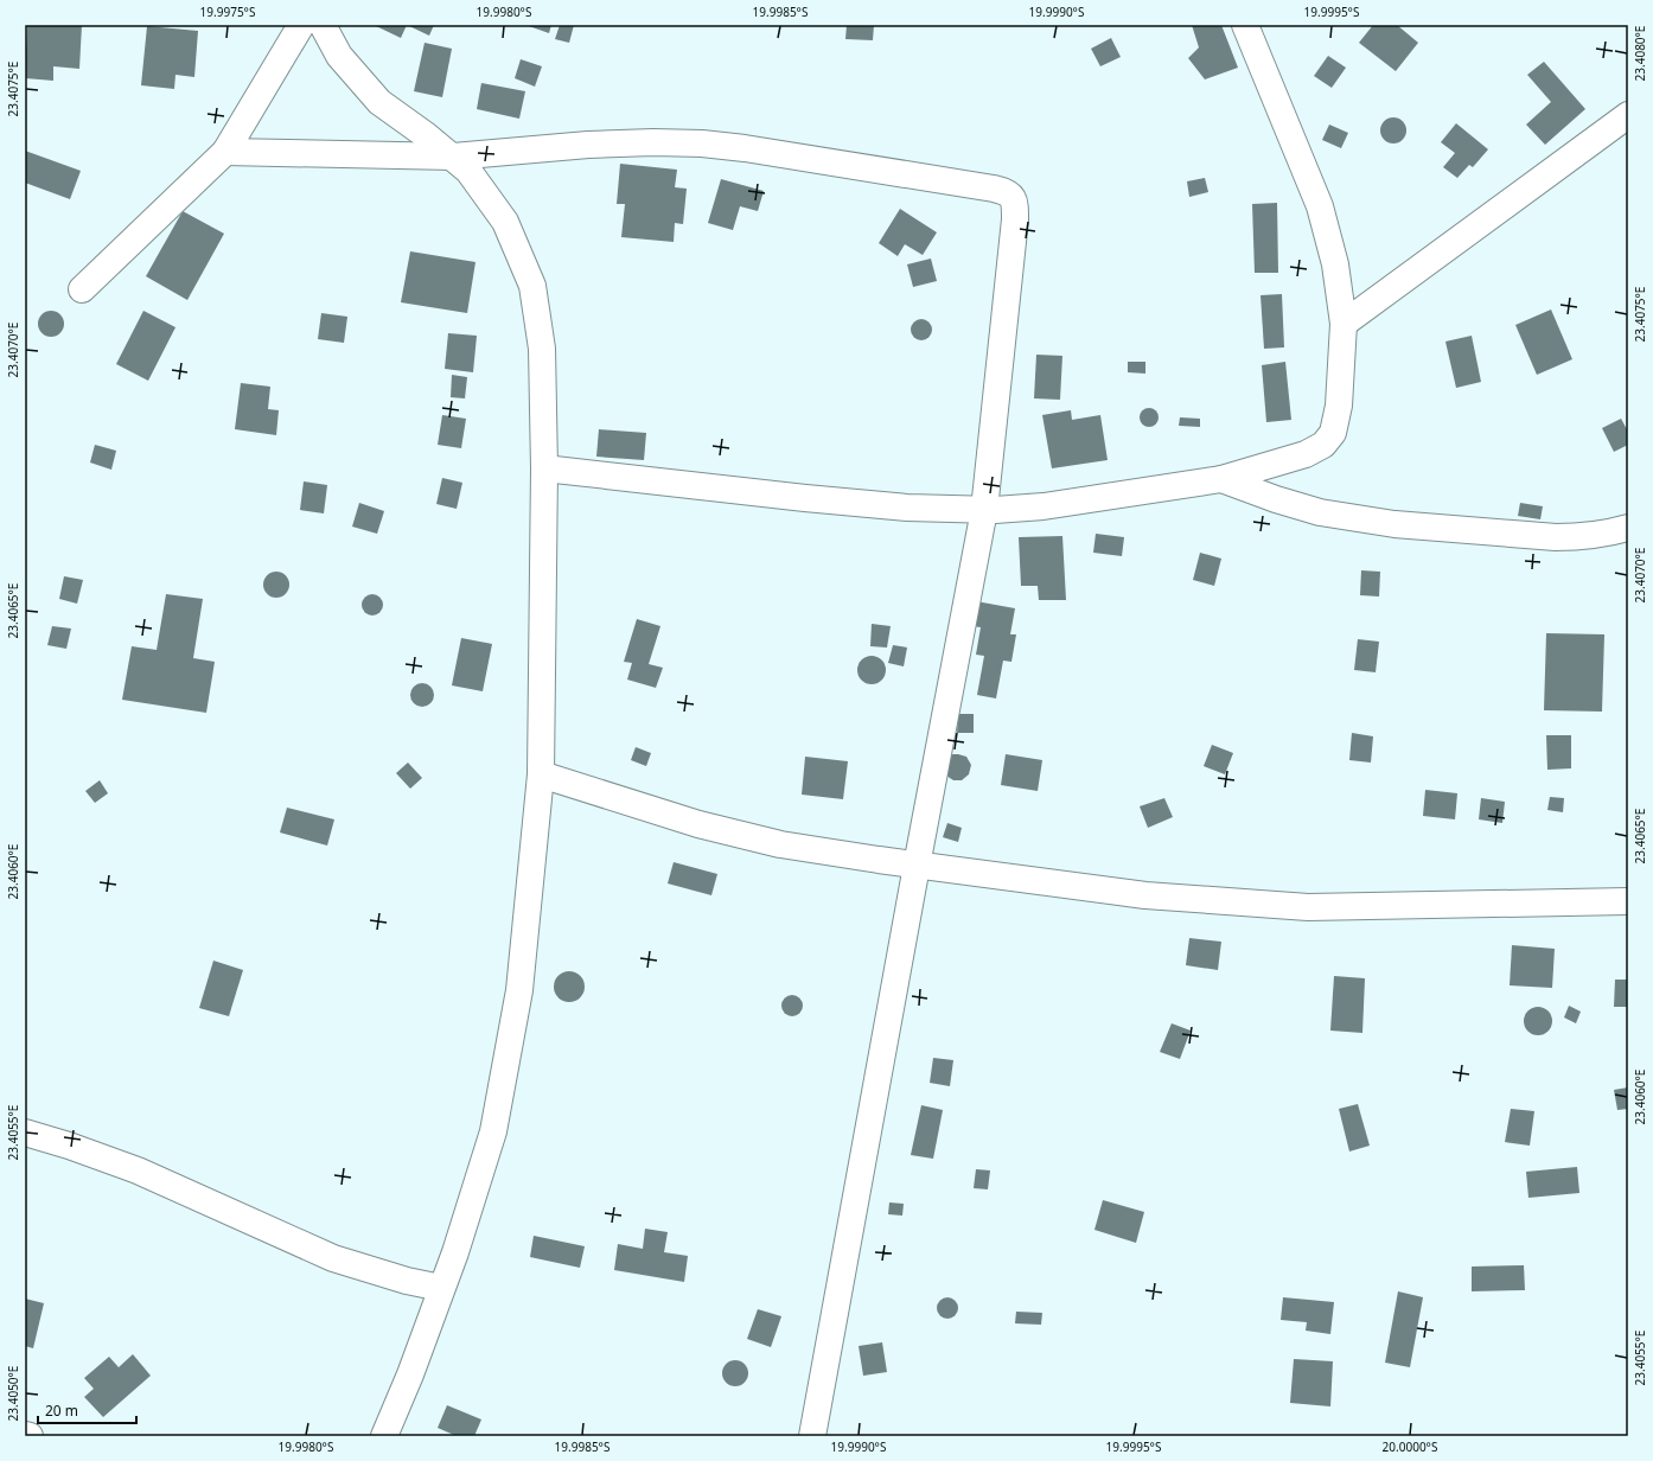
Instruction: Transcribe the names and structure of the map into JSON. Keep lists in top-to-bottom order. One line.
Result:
{"scale_bar":"20 m","coordinates":["19.9975°S","19.9980°S","19.9985°S","19.9990°S","19.9995°S","23.4080°E","23.4075°E","23.4070°E","23.4065°E","23.4060°E","23.4055°E","23.4050°E","20.0000°S"]}
